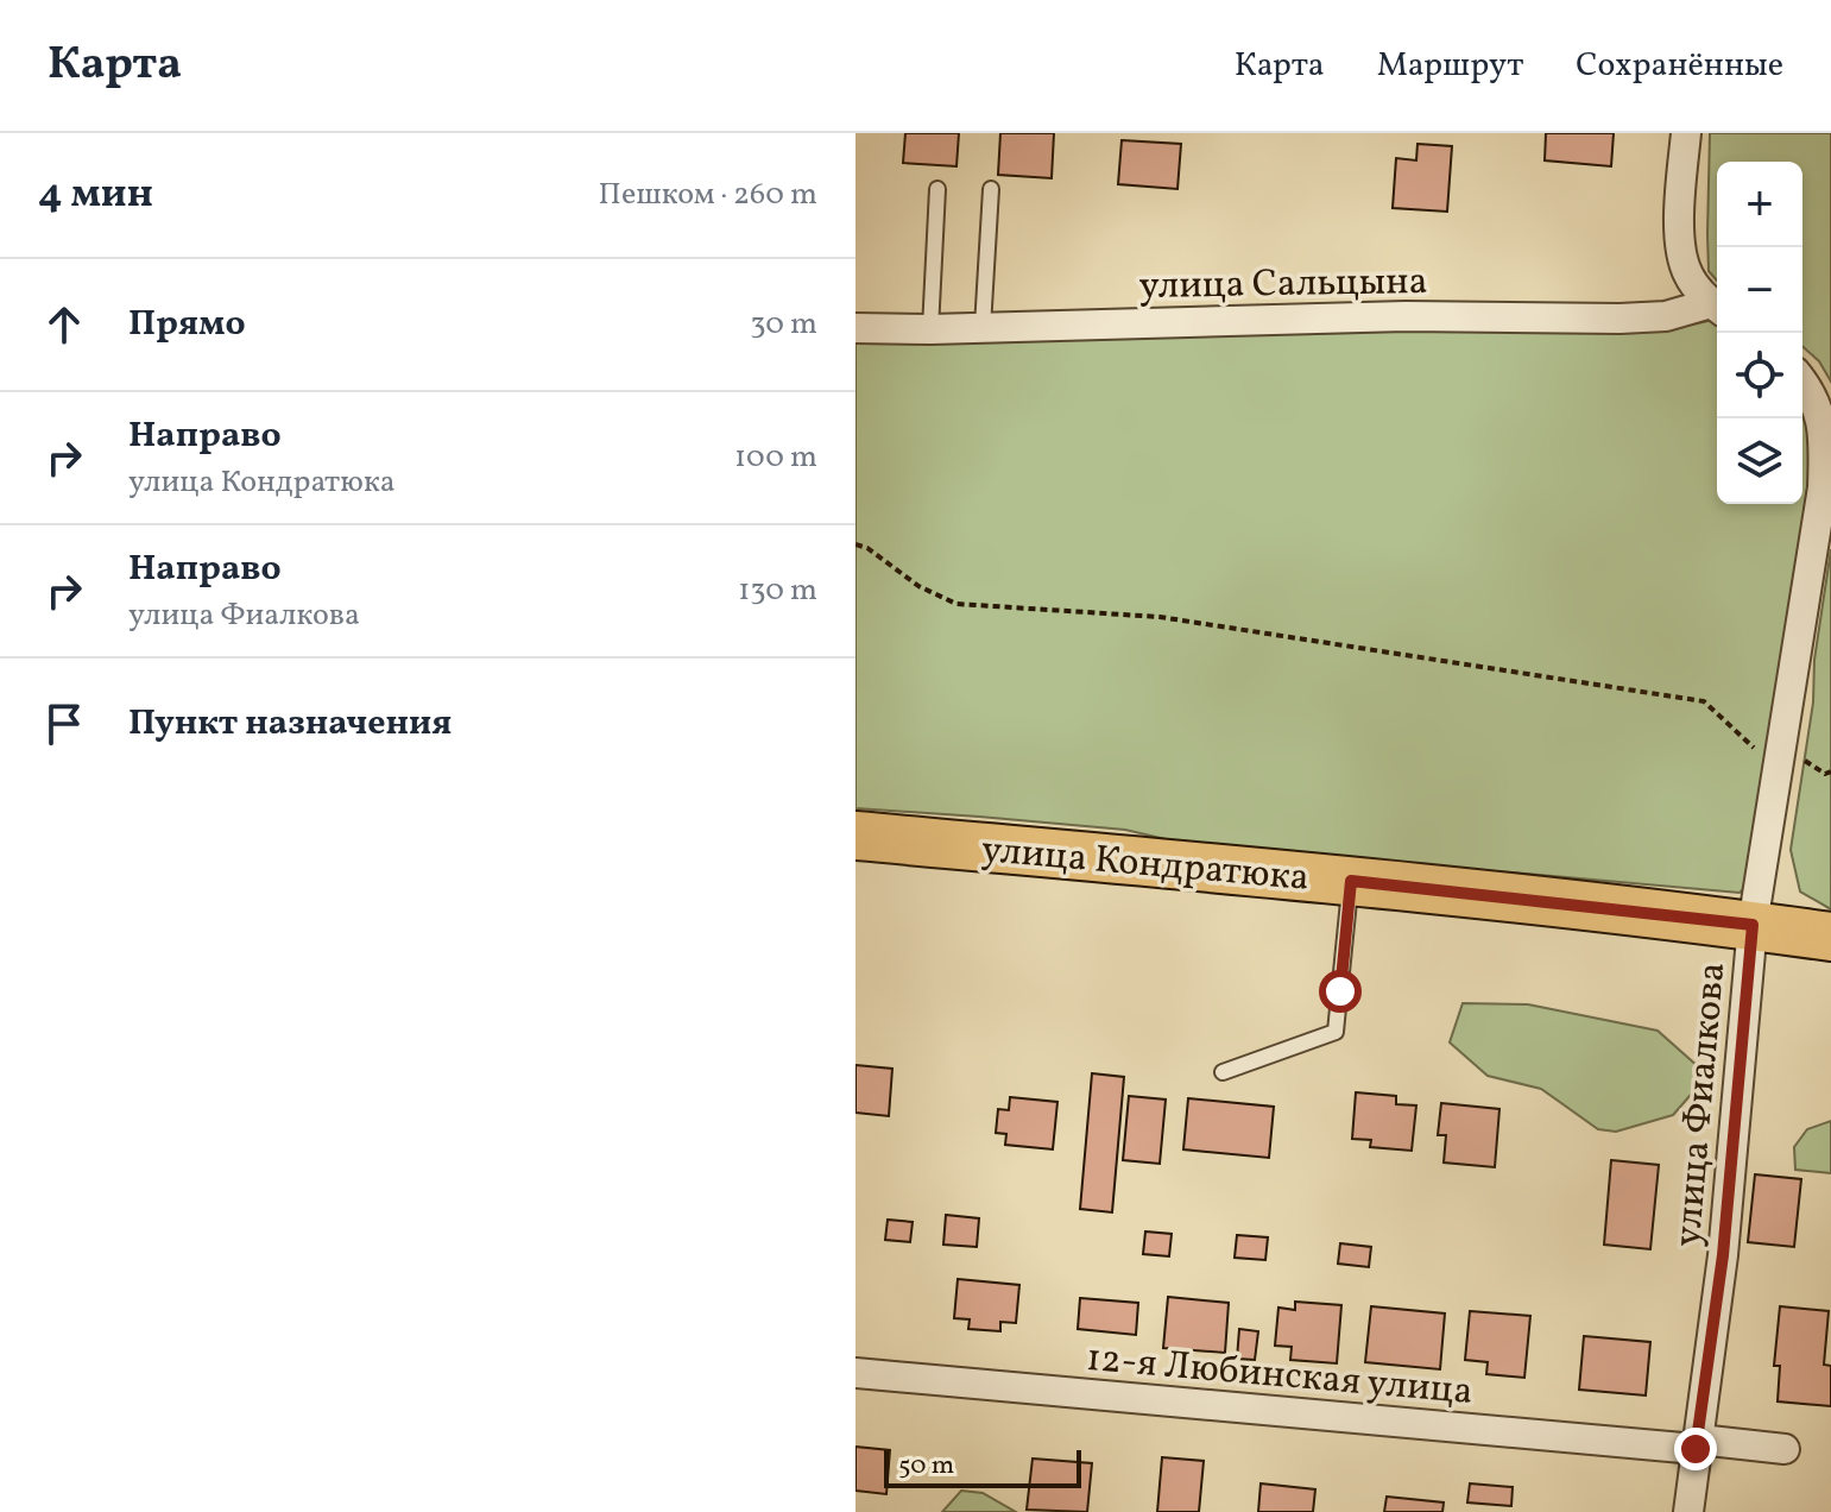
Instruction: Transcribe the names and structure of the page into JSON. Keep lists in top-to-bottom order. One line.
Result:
{"streets":{"main road":["улица Кондратюка"],"street":["улица Сальцына","улица Фиалкова","12-я Любинская улица"]},"crossings":[["улица Кондратюка","улица Фиалкова"],["улица Фиалкова","12-я Любинская улица"]],"scale_bar":"50 m","page":{"header":"Карта","nav":["Карта","Маршрут","Сохранённые"],"heading":["4 мин","Пешком · 260 m"],"map_buttons":["+","−"],"list":[["Прямо","30 m"],["Направо","улица Кондратюка","100 m"],["Направо","улица Фиалкова","130 m"],"Пункт назначения"],"scale":"50 m"}}
